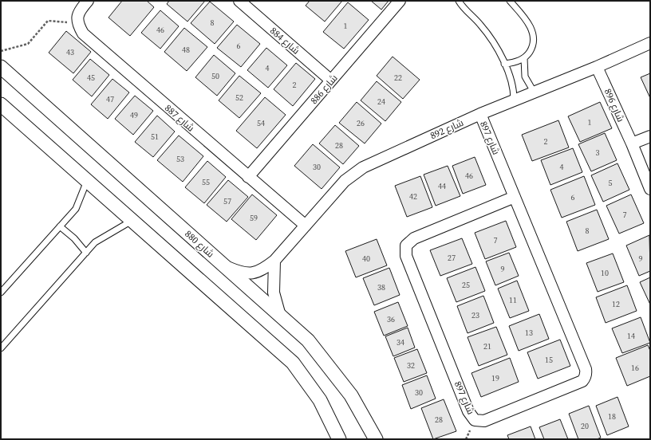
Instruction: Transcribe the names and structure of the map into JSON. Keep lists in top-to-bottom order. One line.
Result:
{"streets":{"street":["شارع 884","شارع 886","شارع 896","شارع 887","شارع 892","شارع 897","شارع 880"]},"crossings":[["شارع 884","شارع 886"],["شارع 886","شارع 887"],["شارع 896","شارع 892"],["شارع 887","شارع 892"],["شارع 892","شارع 897"],["شارع 892","شارع 880"]],"house_numbers":["8","1","46","6","48","43","4","50","45","22","2","52","47","24","49","1","54","26","51","2","28","3","53","30","4","46","55","5","44","42","6","57","7","59","8","7","27","40","9","9","10","25","38","11","12","23","36","13","14","34","21","15","32","16","19","30","18","28","20"]}
